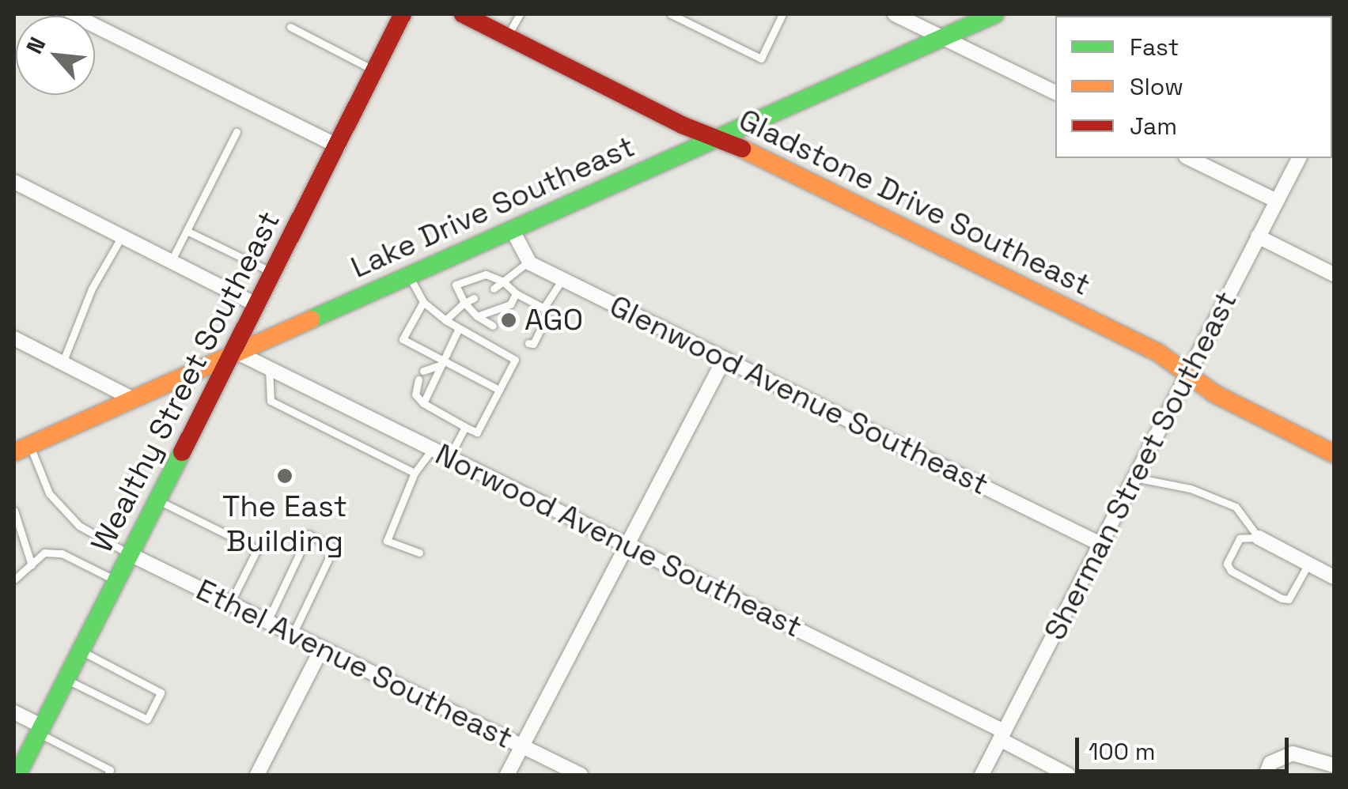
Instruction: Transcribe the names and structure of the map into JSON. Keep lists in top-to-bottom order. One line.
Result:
{"streets":{"main road":["Gladstone Drive Southeast","Lake Drive Southeast","Wealthy Street Southeast"],"street":["Glenwood Avenue Southeast","Sherman Street Southeast","Norwood Avenue Southeast","Ethel Avenue Southeast"]},"crossings":[["Gladstone Drive Southeast","Lake Drive Southeast"],["Gladstone Drive Southeast","Sherman Street Southeast"],["Lake Drive Southeast","Wealthy Street Southeast"],["Lake Drive Southeast","Norwood Avenue Southeast"],["Wealthy Street Southeast","Norwood Avenue Southeast"],["Wealthy Street Southeast","Ethel Avenue Southeast"],["Glenwood Avenue Southeast","Sherman Street Southeast"],["Sherman Street Southeast","Norwood Avenue Southeast"]],"places":["AGO","The East Building"],"legend":["Fast","Slow","Jam"],"scale_bar":"100 m","north":"top left"}
